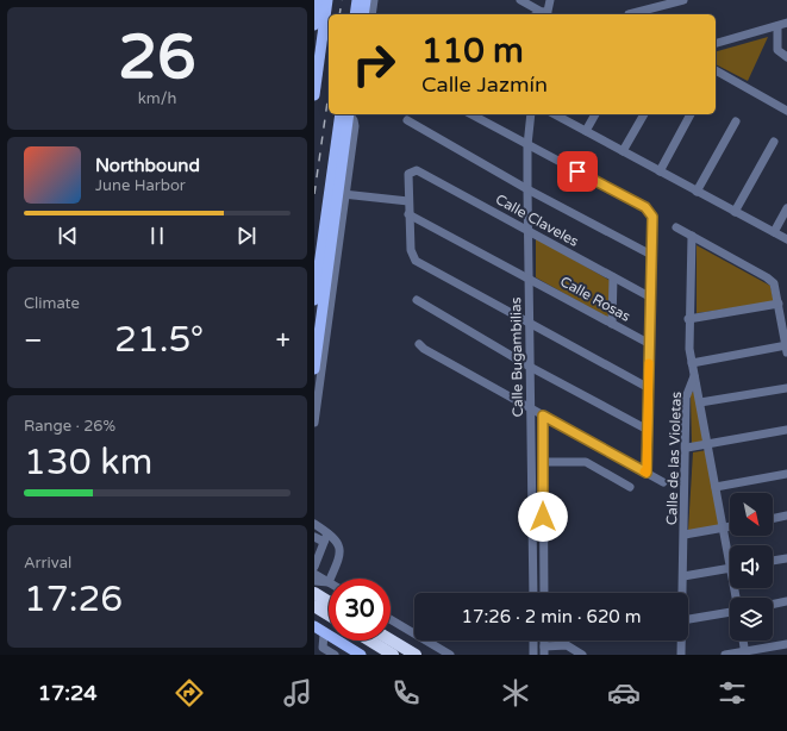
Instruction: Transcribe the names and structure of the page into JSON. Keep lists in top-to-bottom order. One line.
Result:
{"streets":{"street":["Calle Claveles","Calle Rosas","Calle Bugambilias","Calle de las Violetas"]},"crossings":[["Calle Claveles","Calle Bugambilias"],["Calle Rosas","Calle Bugambilias"]],"north":"bottom right","page":{"tile":[["26","km/h"],"Climate",["Range · 26%","130 km"],["Arrival","17:26"]],"turn":["110 m","Calle Jazmín"],"song":["Northbound","June Harbor"],"heat":["−","21.5°","+"],"limit":"30","trip":"17:26 · 2 min · 620 m","tabs":"17:24"}}
